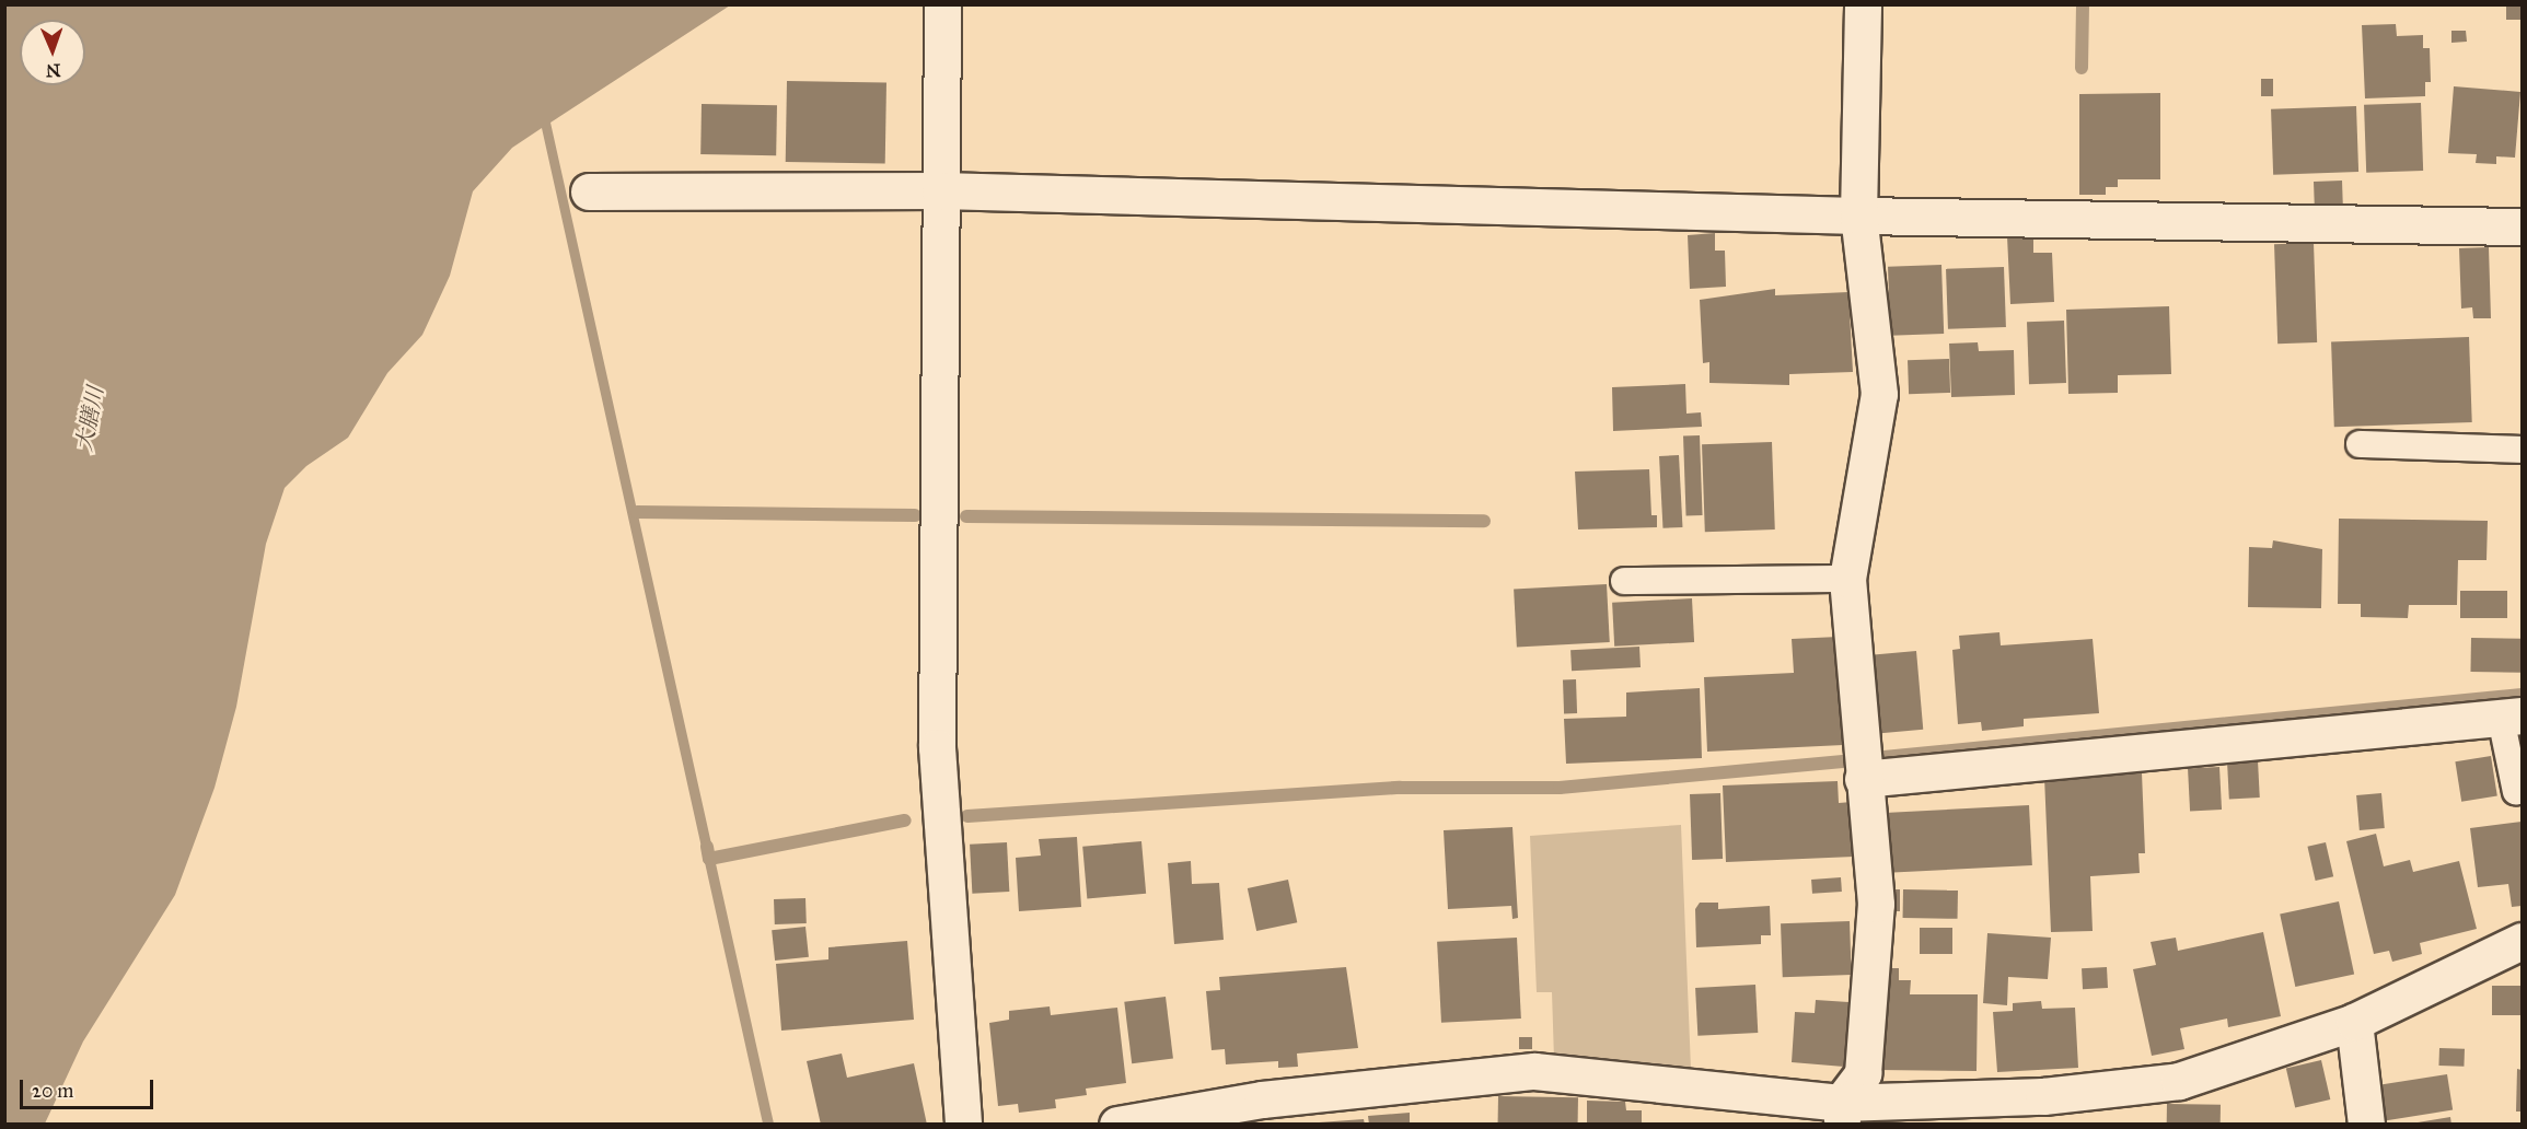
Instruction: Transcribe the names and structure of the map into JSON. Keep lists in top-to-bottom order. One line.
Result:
{"water":["大膳川"],"scale_bar":"20 m","north":"bottom"}
